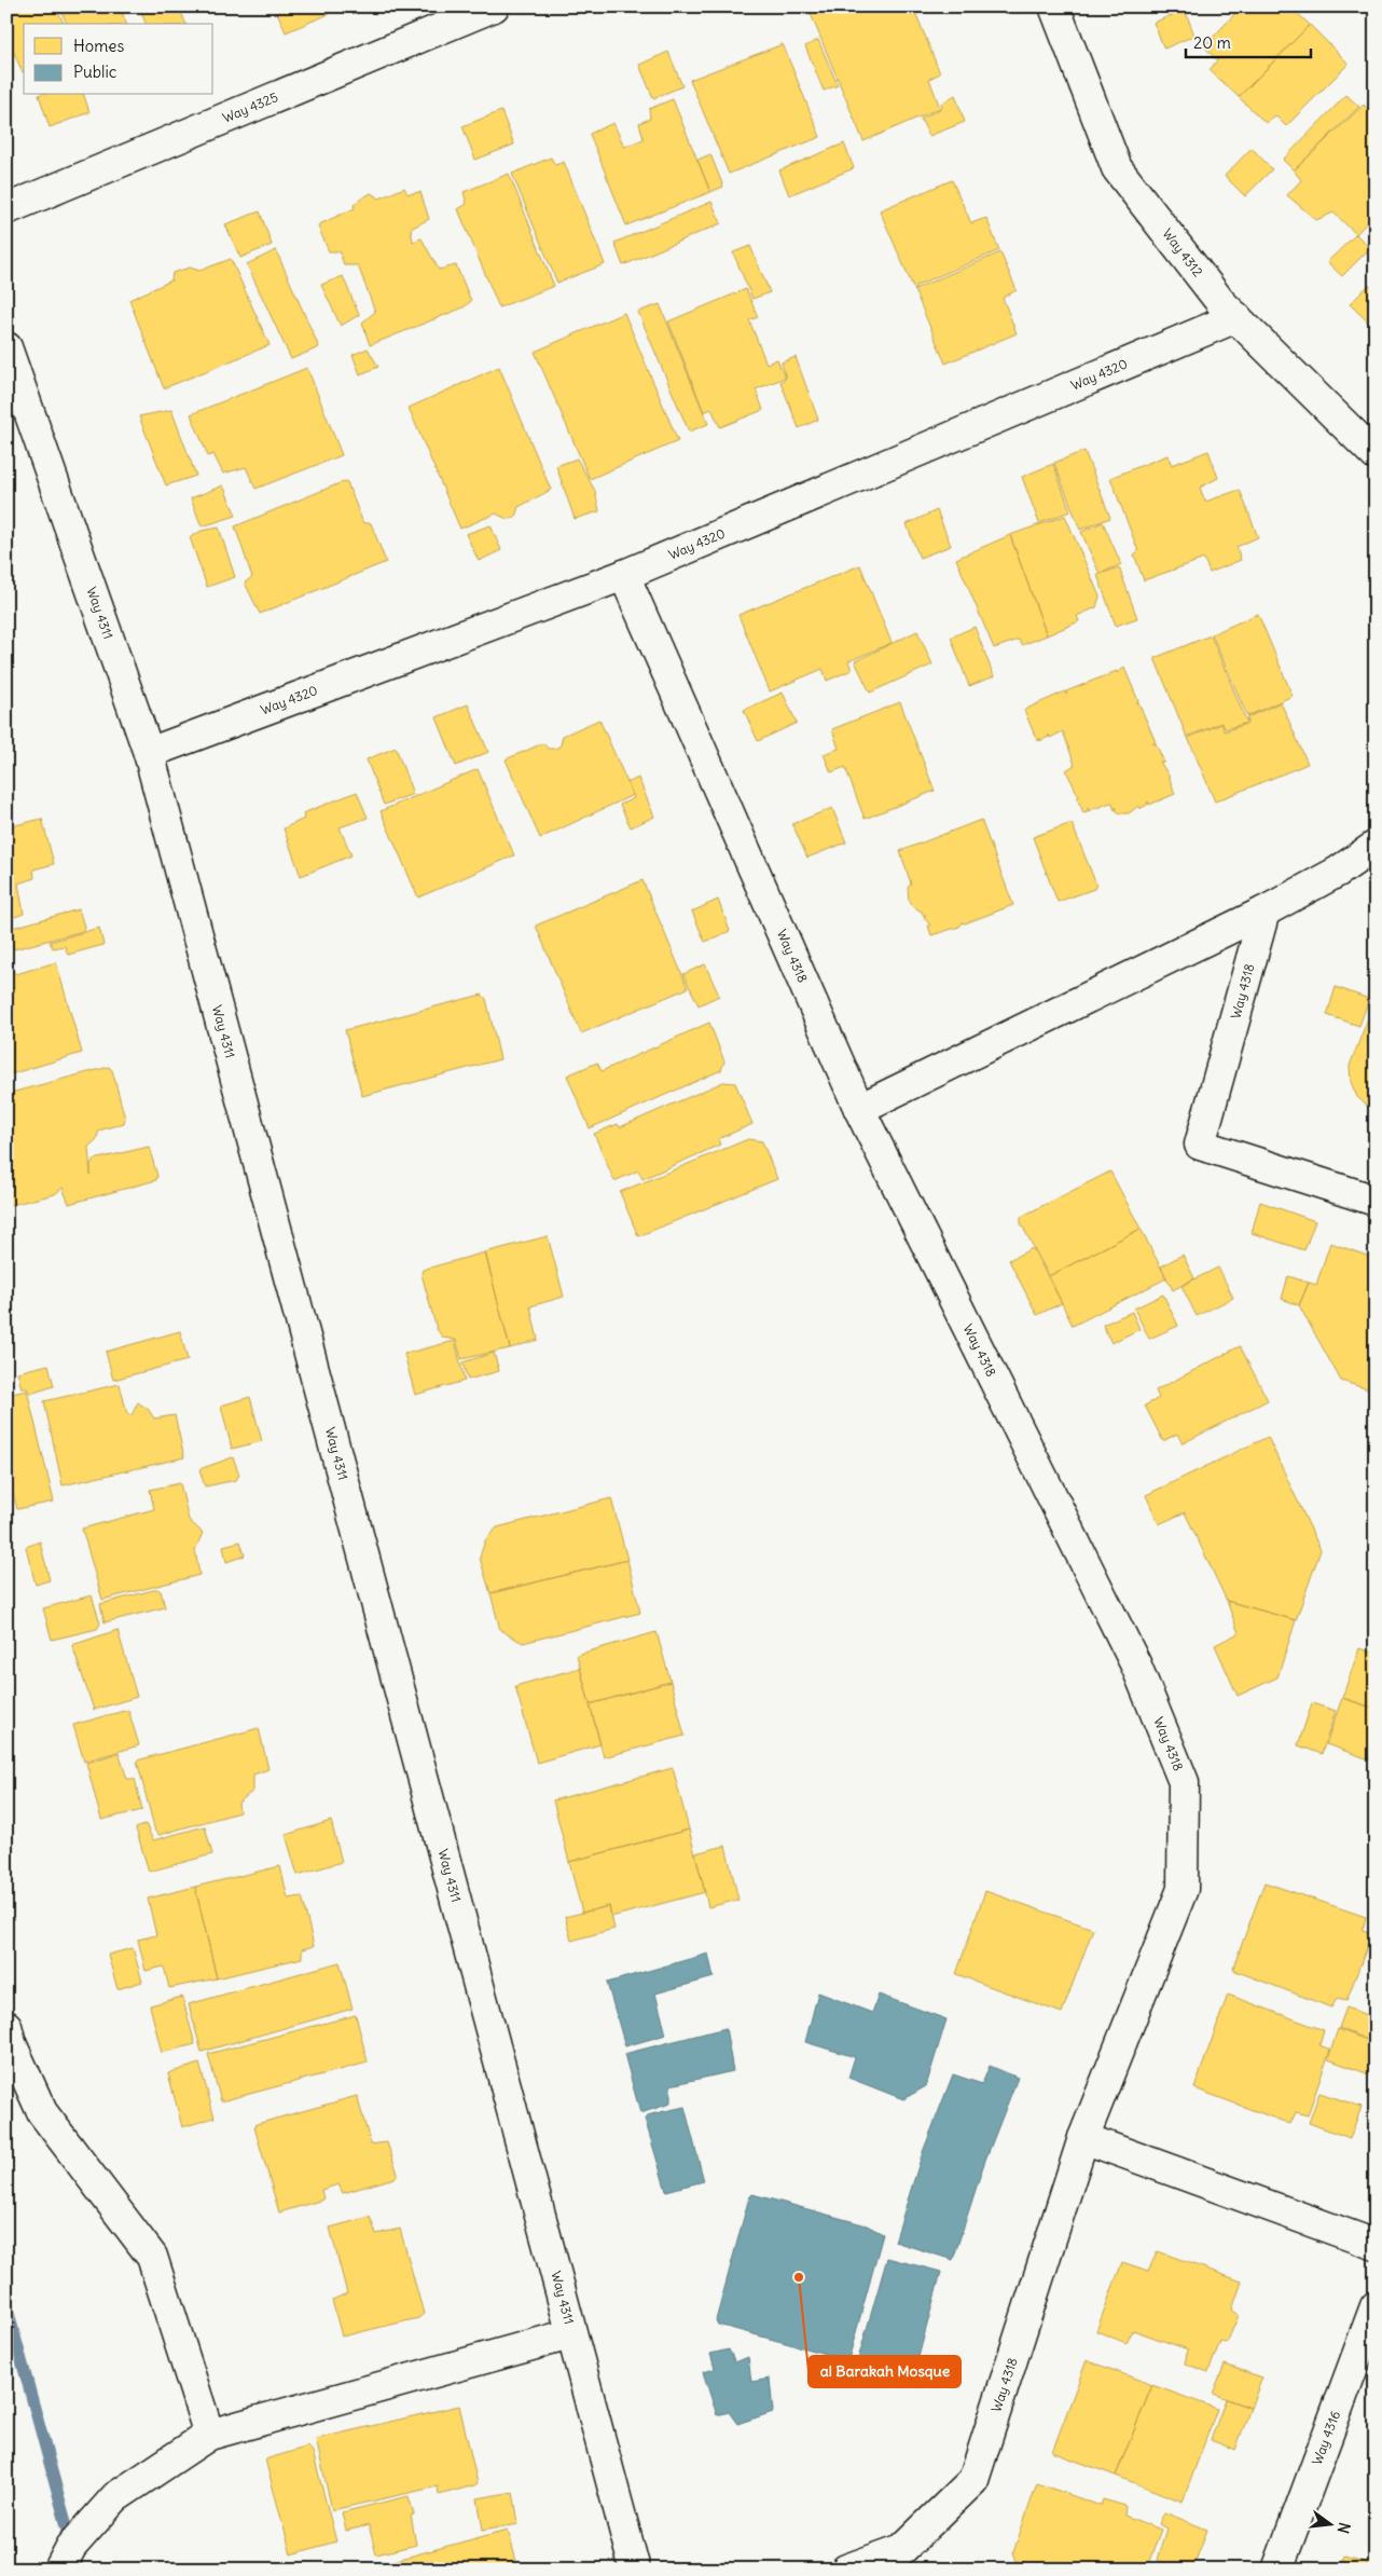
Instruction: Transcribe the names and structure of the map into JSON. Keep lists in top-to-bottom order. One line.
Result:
{"streets":{"street":["Way 4325","Way 4312","Way 4320","Way 4311","Way 4318","Way 4316"]},"crossings":[["Way 4312","Way 4320"],["Way 4320","Way 4311"],["Way 4320","Way 4318"]],"places":["al Barakah Mosque"],"legend":["Homes","Public"],"scale_bar":"20 m","north":"right"}
